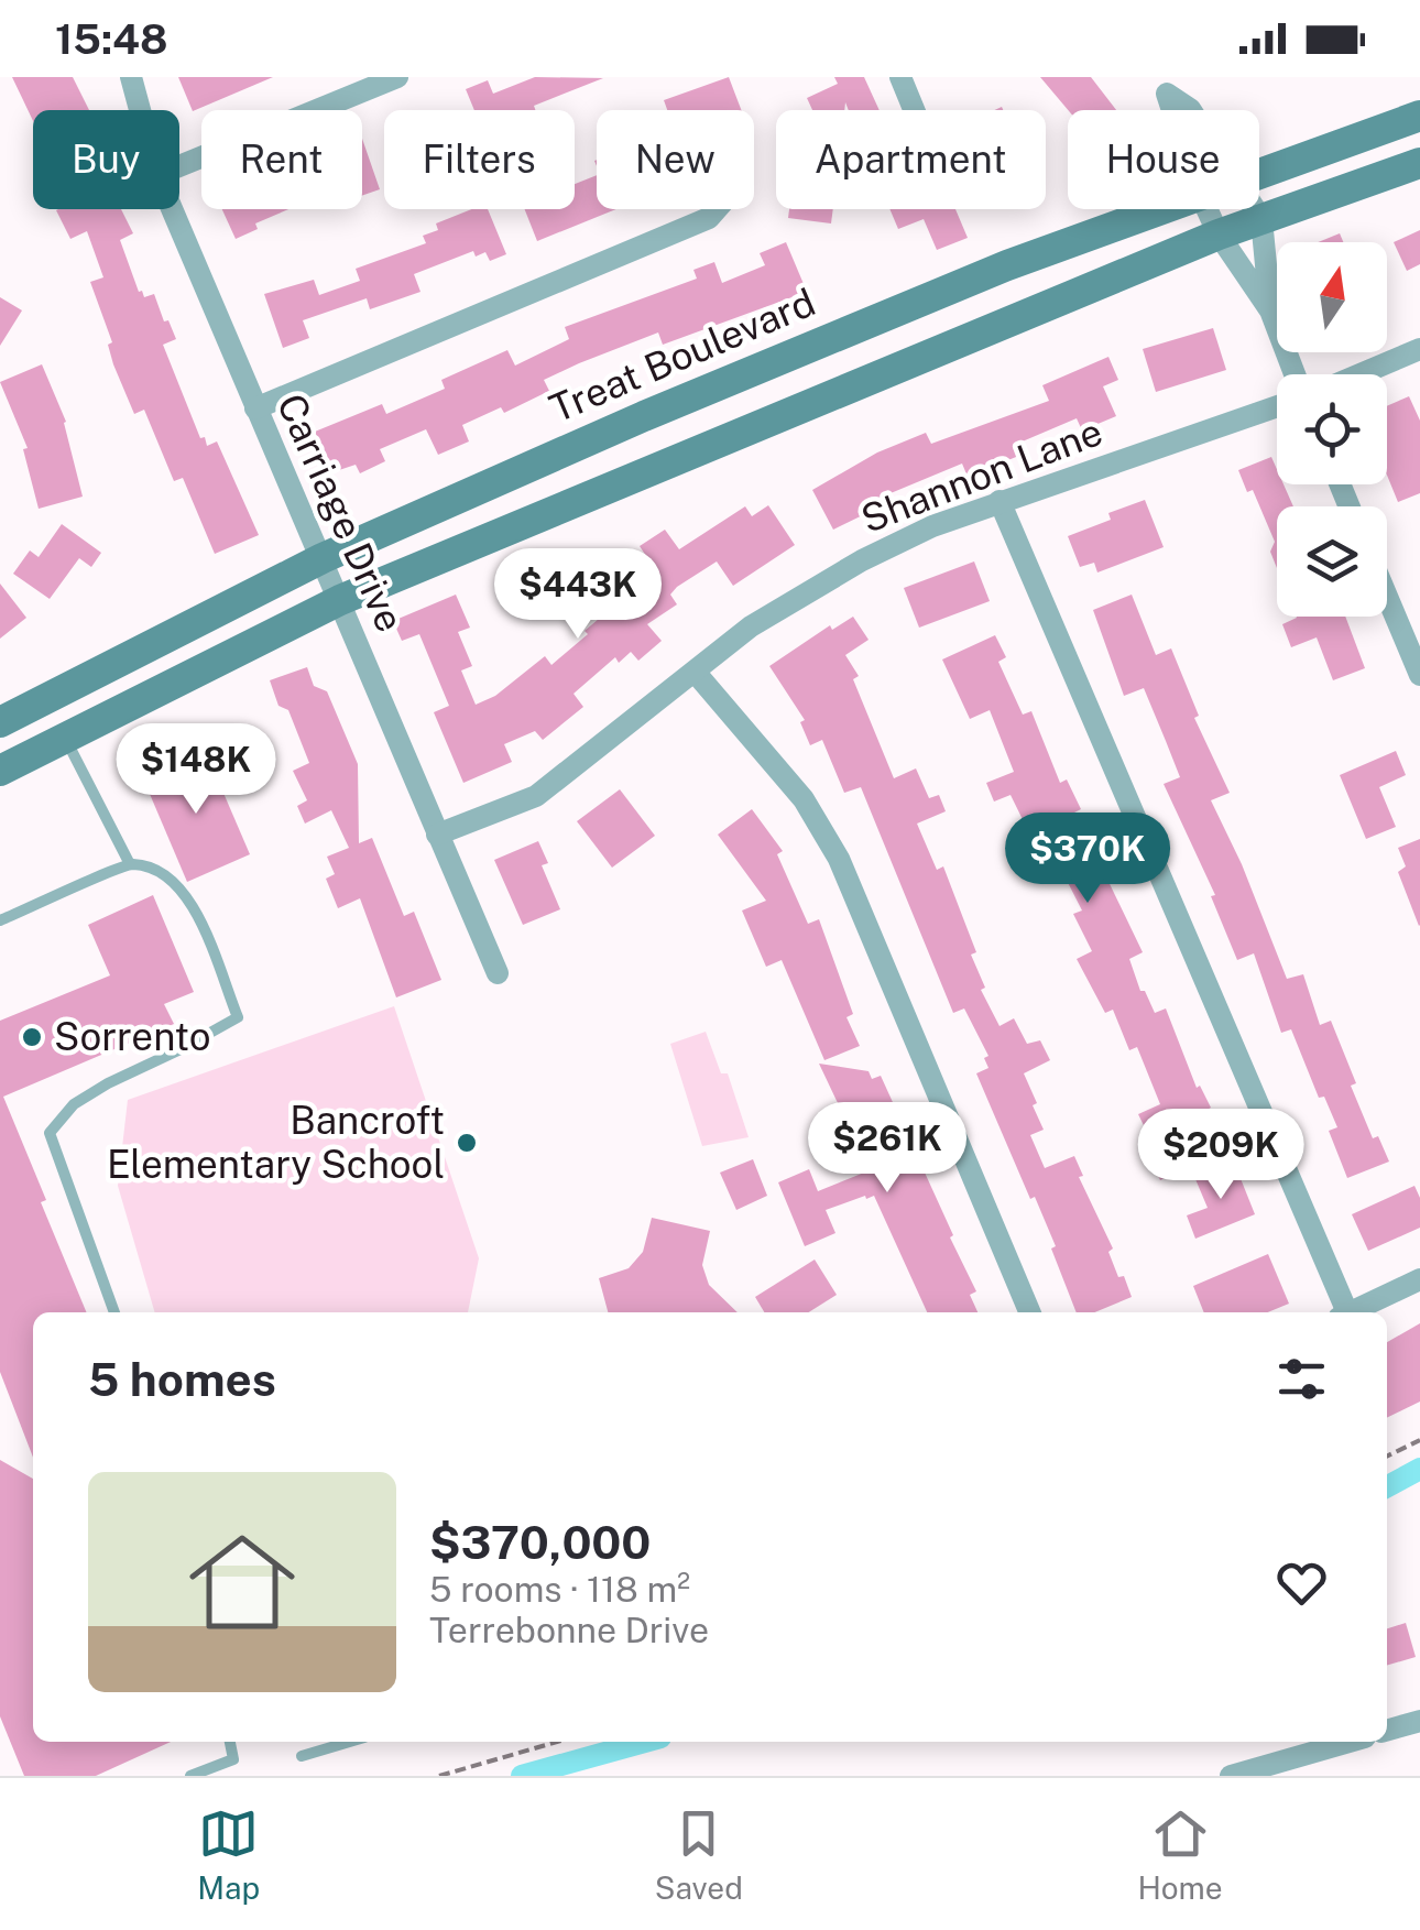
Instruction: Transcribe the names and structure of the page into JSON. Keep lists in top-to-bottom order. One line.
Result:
{"streets":{"main road":["Treat Boulevard"],"street":["Shannon Lane","Carriage Drive"]},"crossings":[["Treat Boulevard","Carriage Drive"],["Shannon Lane","Carriage Drive"]],"places":["Sorrento","Bancroft Elementary School"],"north":"top","page":{"status":"15:48","chip":["Buy","Rent","Filters","New","Apartment","House"],"price":["$443K","$148K","$370K","$261K","$209K"],"heading":"5 homes","list":[{"name":"$370,000","note":"5 rooms · 118 m² · Terrebonne Drive"}],"tabs":["Map","Saved","Home"]}}
